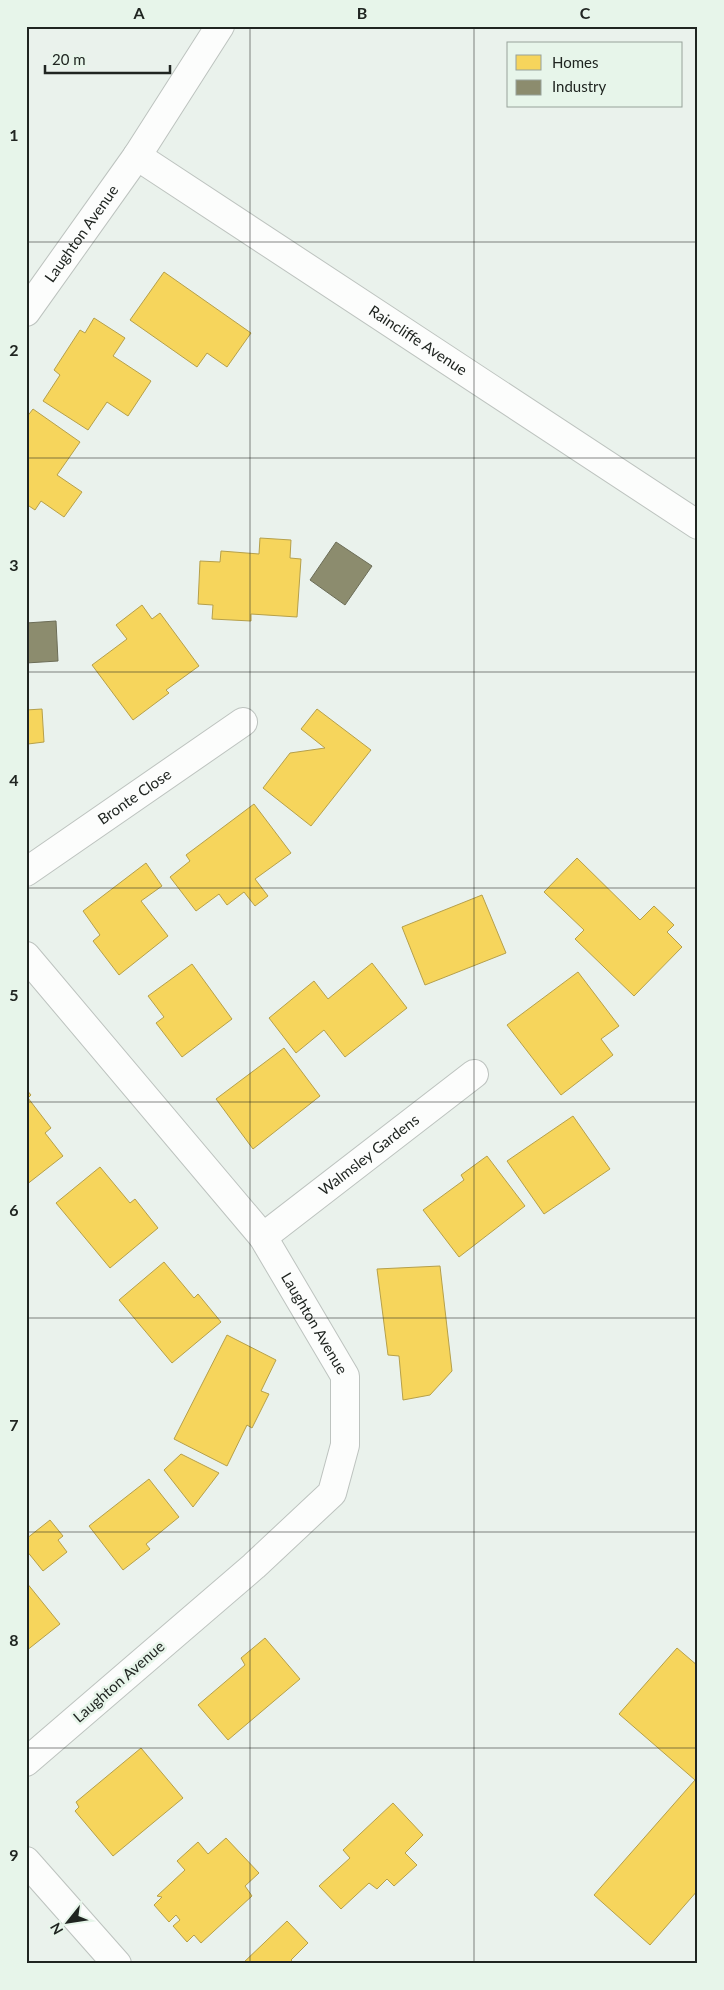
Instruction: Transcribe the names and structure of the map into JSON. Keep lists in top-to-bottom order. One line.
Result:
{"streets":{"street":["Laughton Avenue","Raincliffe Avenue","Bronte Close","Walmsley Gardens"]},"crossings":[["Laughton Avenue","Raincliffe Avenue"],["Laughton Avenue","Walmsley Gardens"]],"legend":["Homes","Industry"],"scale_bar":"20 m","north":"bottom left","grid":{"columns":["A","B","C"],"rows":["1","2","3","4","5","6","7","8","9"]}}
